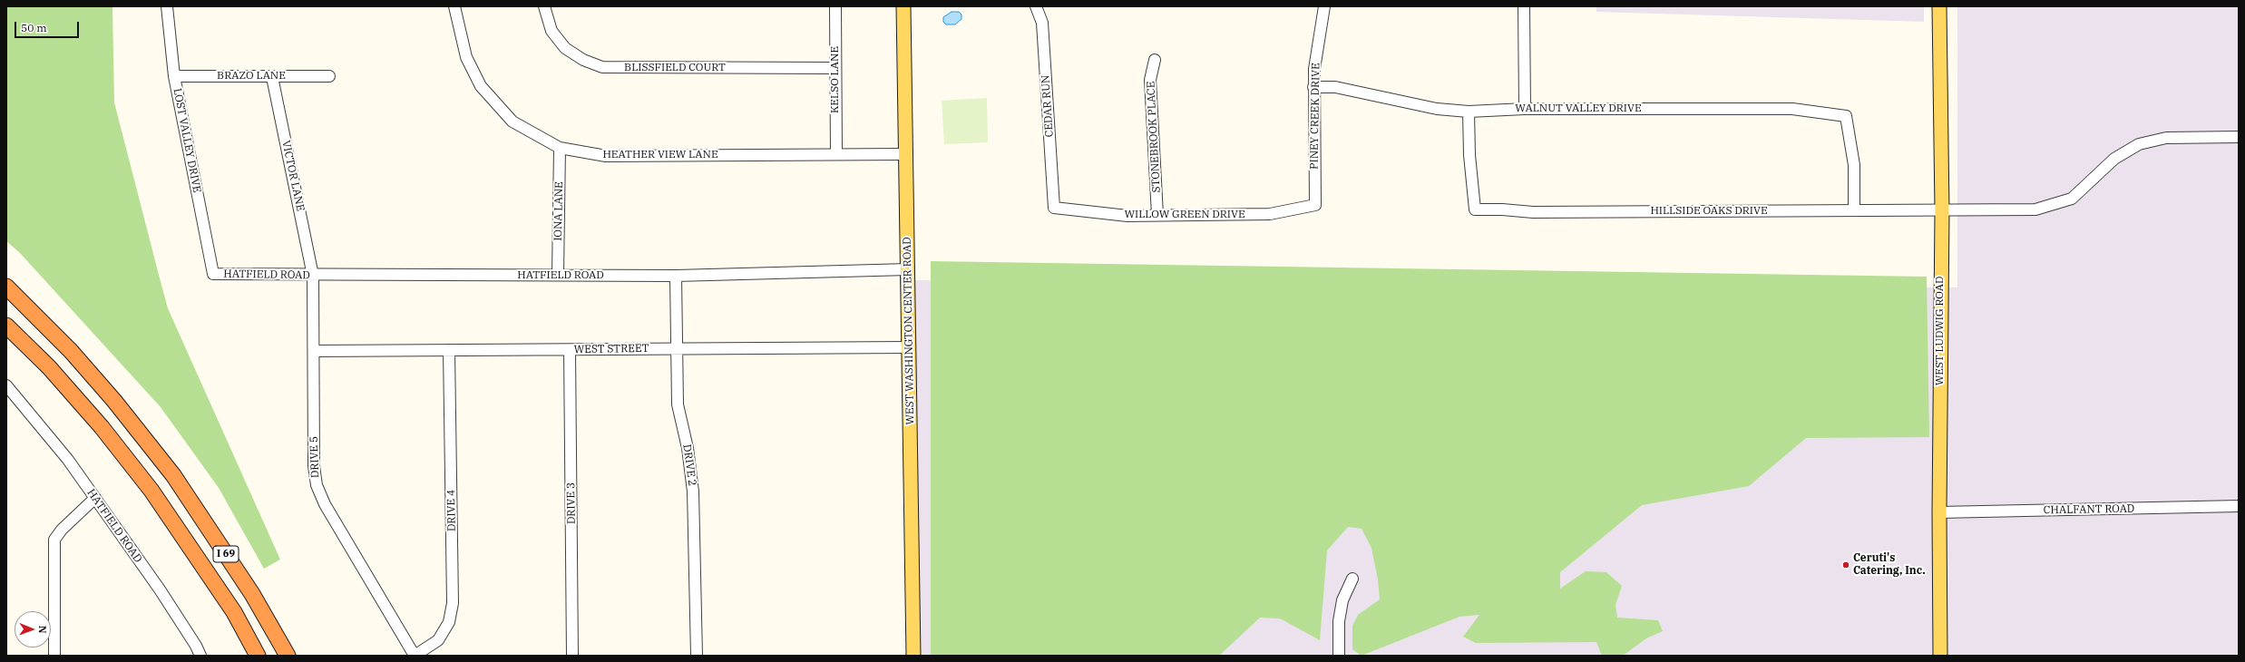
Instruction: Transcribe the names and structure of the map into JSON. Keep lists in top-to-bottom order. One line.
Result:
{"streets":{"highway":["I 69"],"main road":["WEST WASHINGTON CENTER ROAD","WEST LUDWIG ROAD"],"street":["BLISSFIELD COURT","BRAZO LANE","KELSO LANE","CEDAR RUN","WALNUT VALLEY DRIVE","PINEY CREEK DRIVE","STONEBROOK PLACE","LOST VALLEY DRIVE","HEATHER VIEW LANE","VICTOR LANE","IONA LANE","HILLSIDE OAKS DRIVE","WILLOW GREEN DRIVE","HATFIELD ROAD","WEST STREET","DRIVE 5","DRIVE 2","DRIVE 3","CHALFANT ROAD","DRIVE 4"]},"crossings":[["BLISSFIELD COURT","KELSO LANE"],["BRAZO LANE","LOST VALLEY DRIVE"],["BRAZO LANE","VICTOR LANE"],["KELSO LANE","HEATHER VIEW LANE"],["CEDAR RUN","WILLOW GREEN DRIVE"],["WALNUT VALLEY DRIVE","PINEY CREEK DRIVE"],["WALNUT VALLEY DRIVE","HILLSIDE OAKS DRIVE"],["PINEY CREEK DRIVE","WILLOW GREEN DRIVE"],["STONEBROOK PLACE","WILLOW GREEN DRIVE"],["LOST VALLEY DRIVE","HATFIELD ROAD"],["HEATHER VIEW LANE","IONA LANE"],["HEATHER VIEW LANE","WEST WASHINGTON CENTER ROAD"],["VICTOR LANE","HATFIELD ROAD"],["VICTOR LANE","DRIVE 5"],["IONA LANE","HATFIELD ROAD"],["HILLSIDE OAKS DRIVE","WEST LUDWIG ROAD"],["HATFIELD ROAD","WEST WASHINGTON CENTER ROAD"],["HATFIELD ROAD","DRIVE 5"],["HATFIELD ROAD","DRIVE 2"],["WEST WASHINGTON CENTER ROAD","WEST STREET"],["WEST LUDWIG ROAD","CHALFANT ROAD"],["WEST STREET","DRIVE 5"],["WEST STREET","DRIVE 2"],["WEST STREET","DRIVE 3"],["WEST STREET","DRIVE 4"],["DRIVE 5","DRIVE 4"]],"places":["Ceruti's Catering, Inc."],"scale_bar":"50 m","north":"right"}
